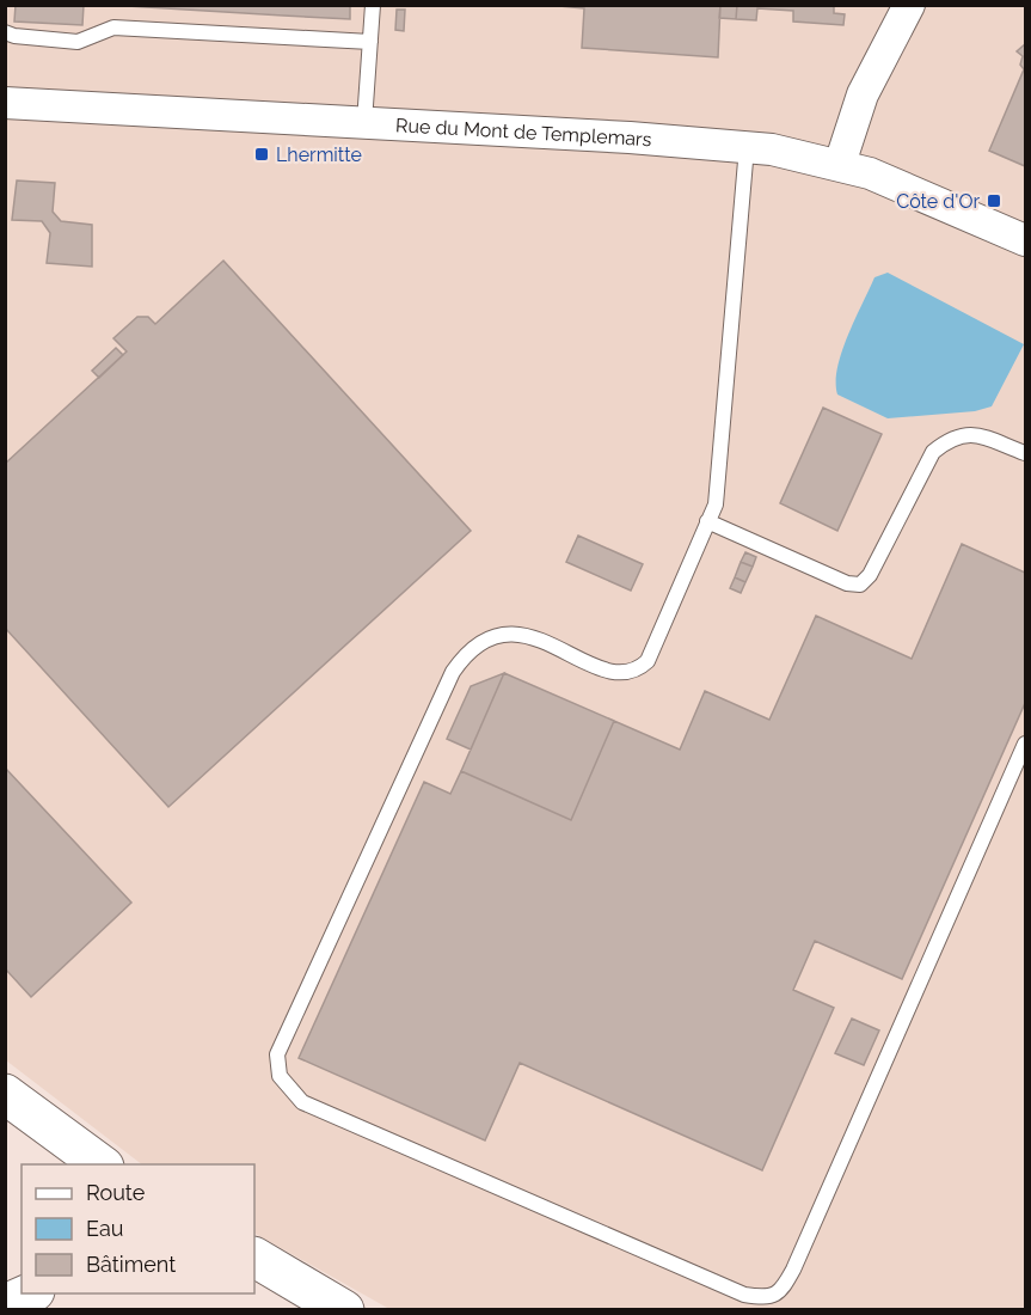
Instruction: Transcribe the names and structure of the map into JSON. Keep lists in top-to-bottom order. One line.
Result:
{"streets":{"street":["Rue du Mont de Templemars"]},"places":{"transit":["Lhermitte","Côte d'Or"]},"legend":["Route","Eau","Bâtiment"]}
